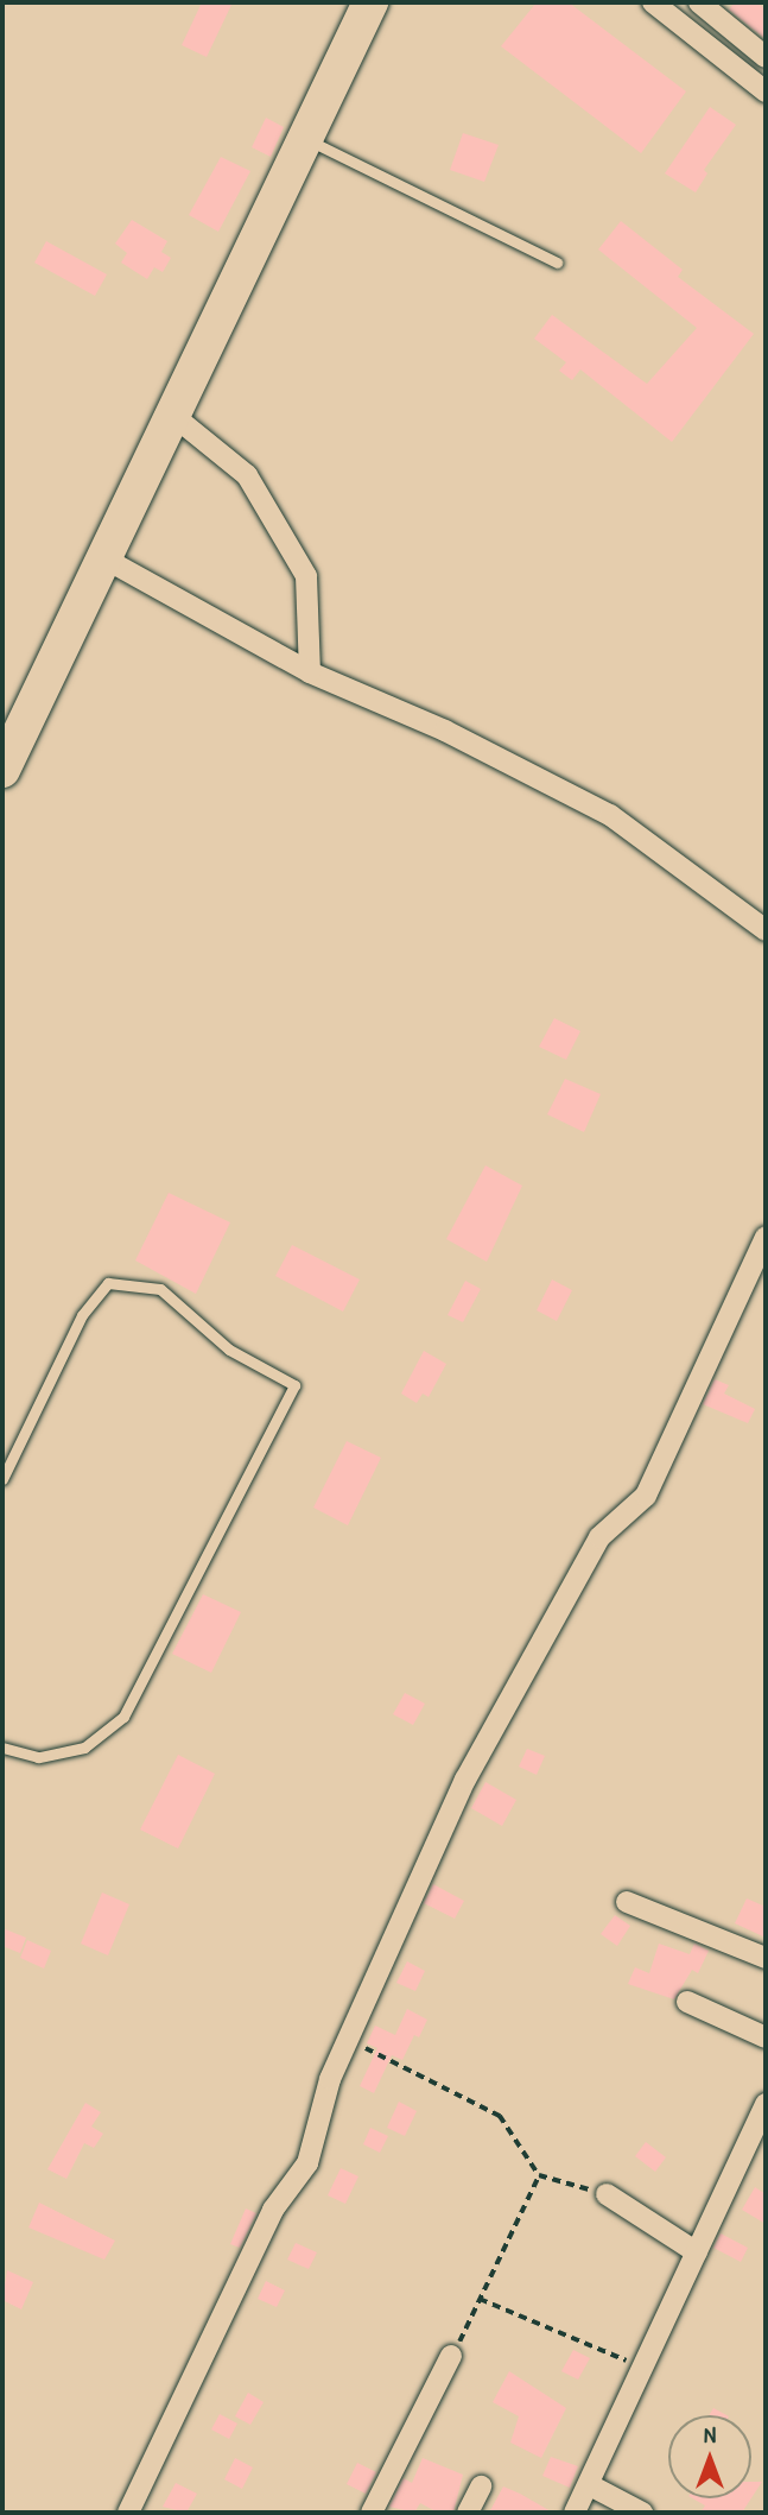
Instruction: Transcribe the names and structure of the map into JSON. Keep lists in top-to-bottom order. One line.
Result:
{"north":"top"}
